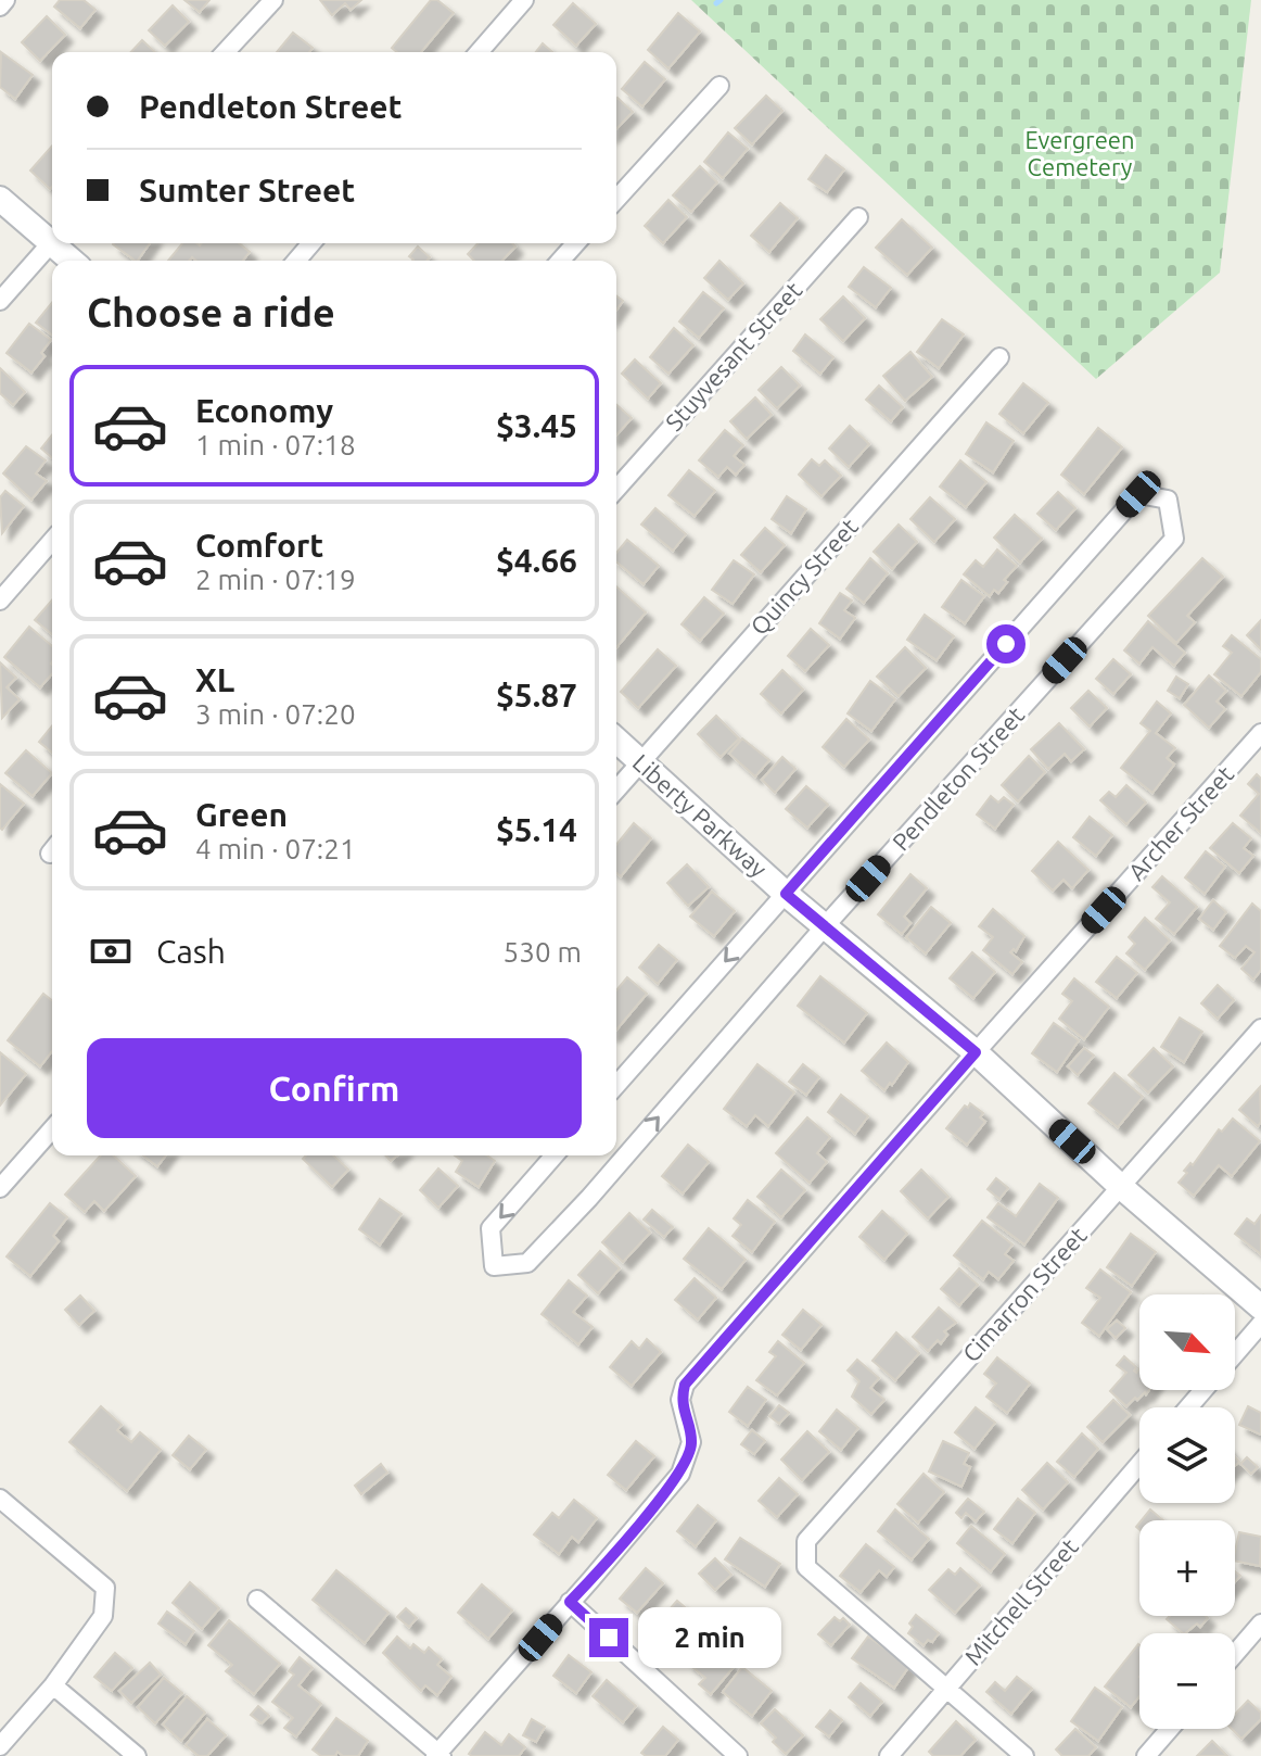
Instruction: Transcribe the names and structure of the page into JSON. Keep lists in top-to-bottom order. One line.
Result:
{"streets":{"street":["Stuyvesant Street","Quincy Street","Pendleton Street","Liberty Parkway","Archer Street","Cimarron Street","Mitchell Street"]},"crossings":[["Quincy Street","Liberty Parkway"],["Pendleton Street","Liberty Parkway"],["Liberty Parkway","Archer Street"],["Liberty Parkway","Cimarron Street"],["Cimarron Street","Mitchell Street"]],"parks":["Evergreen Cemetery"],"north":"bottom right","page":{"banner":["Pendleton Street","Sumter Street"],"heading":"Choose a ride","list":[{"name":"Economy","note":"1 min · 07:18","value":"$3.45"},{"name":"Comfort","note":"2 min · 07:19","value":"$4.66"},{"name":"XL","note":"3 min · 07:20","value":"$5.87"},{"name":"Green","note":"4 min · 07:21","value":"$5.14"}],"pay":["Cash","530 m"],"buttons":"Confirm","map_buttons":["+","−"],"bubble":"2 min"}}
